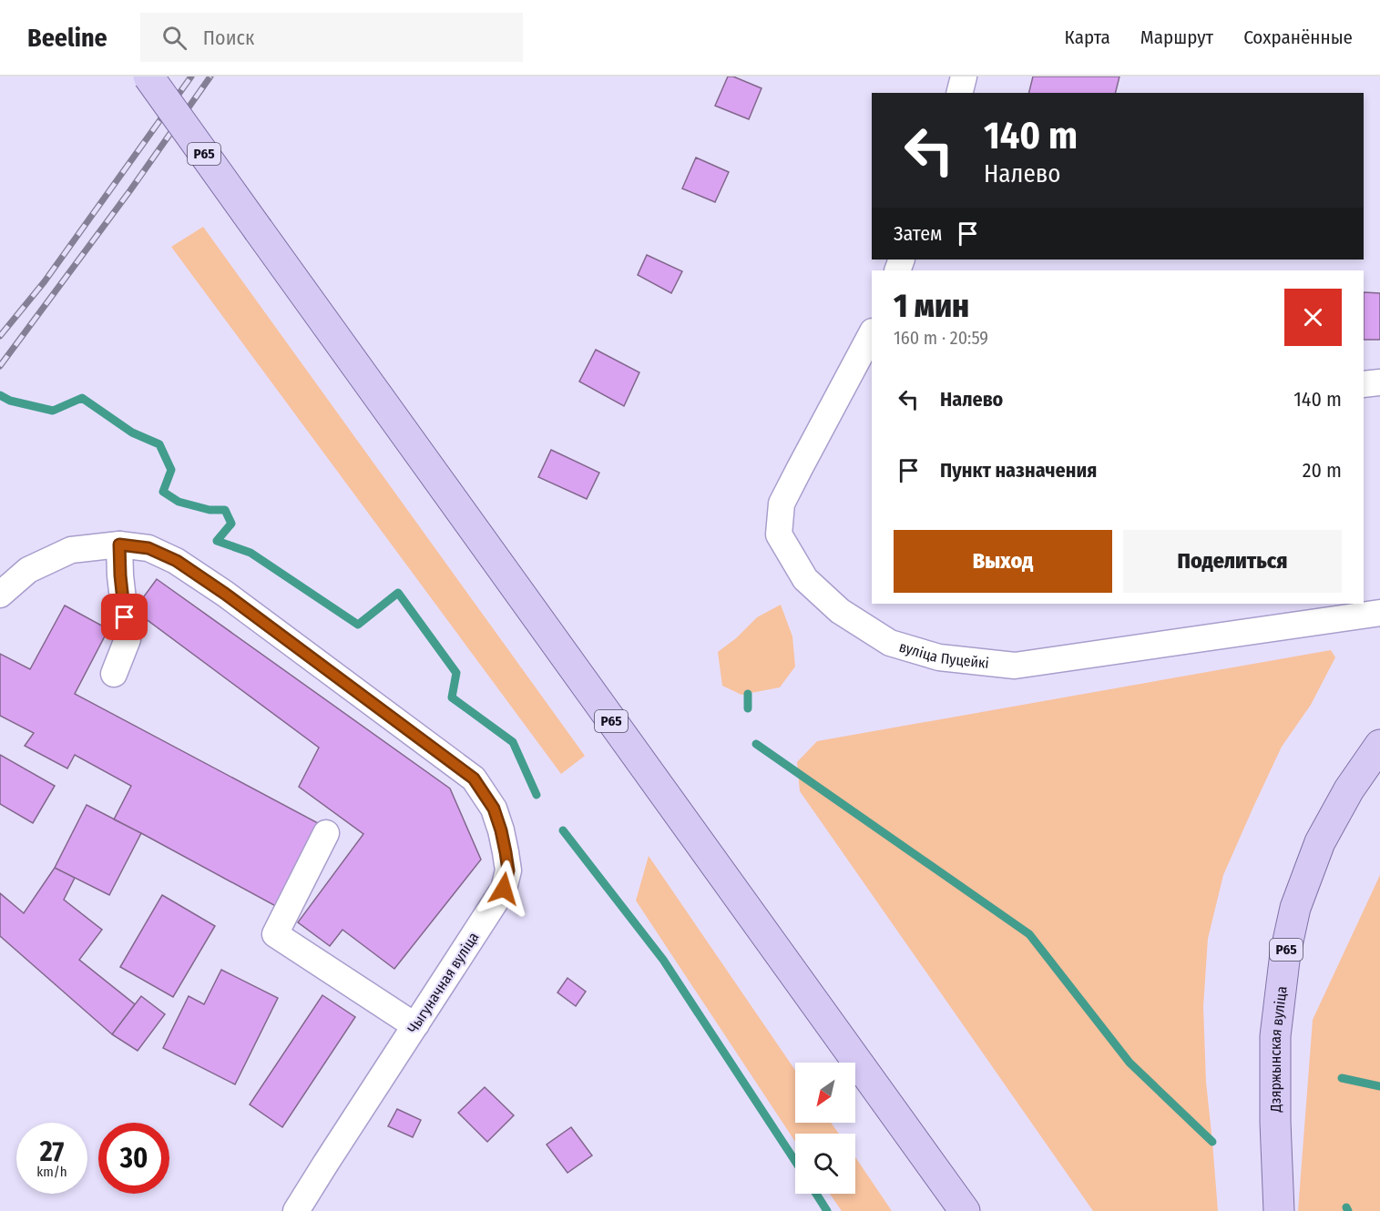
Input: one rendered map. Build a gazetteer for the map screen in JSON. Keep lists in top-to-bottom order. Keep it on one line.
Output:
{"streets":{"main road":["Р65","Дзяржынская вуліца"],"street":["вуліца Пуцейкі","Чыгуначная вуліца"]},"north":"bottom left","page":{"header":"Beeline","search":"Поиск","nav":["Карта","Маршрут","Сохранённые"],"turn":["140 m","Налево"],"then":"Затем","heading":["1 мин","160 m · 20:59"],"list":[{"name":"Налево","value":"140 m"},{"name":"Пункт назначения","value":"20 m"}],"buttons":["Выход","Поделиться"],"speed":"27 km/h","limit":"30"}}
